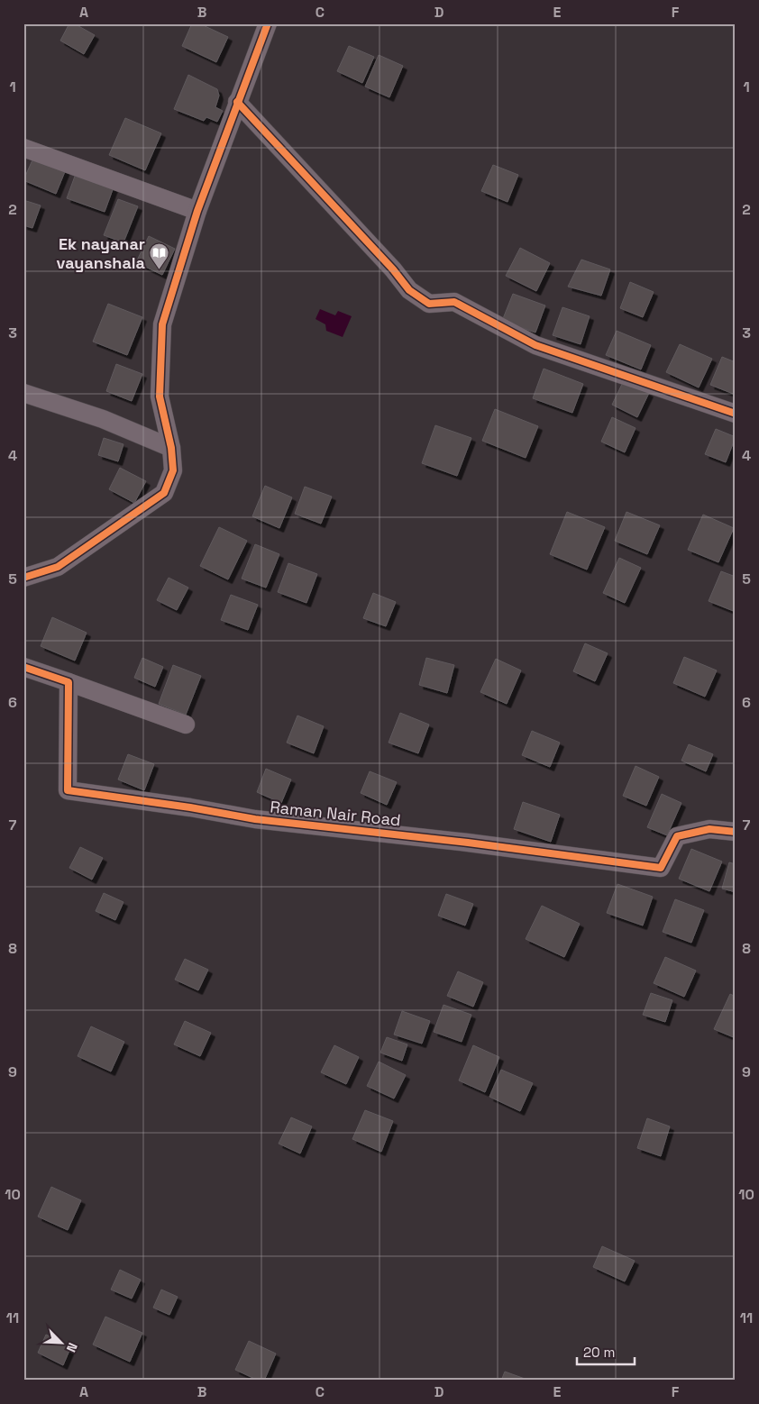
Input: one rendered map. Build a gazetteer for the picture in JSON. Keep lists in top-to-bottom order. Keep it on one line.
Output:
{"streets":{"street":["Raman Nair Road"]},"places":{"library":["Ek nayanar vayanshala"]},"scale_bar":"20 m","north":"bottom right","grid":{"columns":["A","B","C","D","E","F"],"rows":["1","2","3","4","5","6","7","8","9","10","11"]}}
